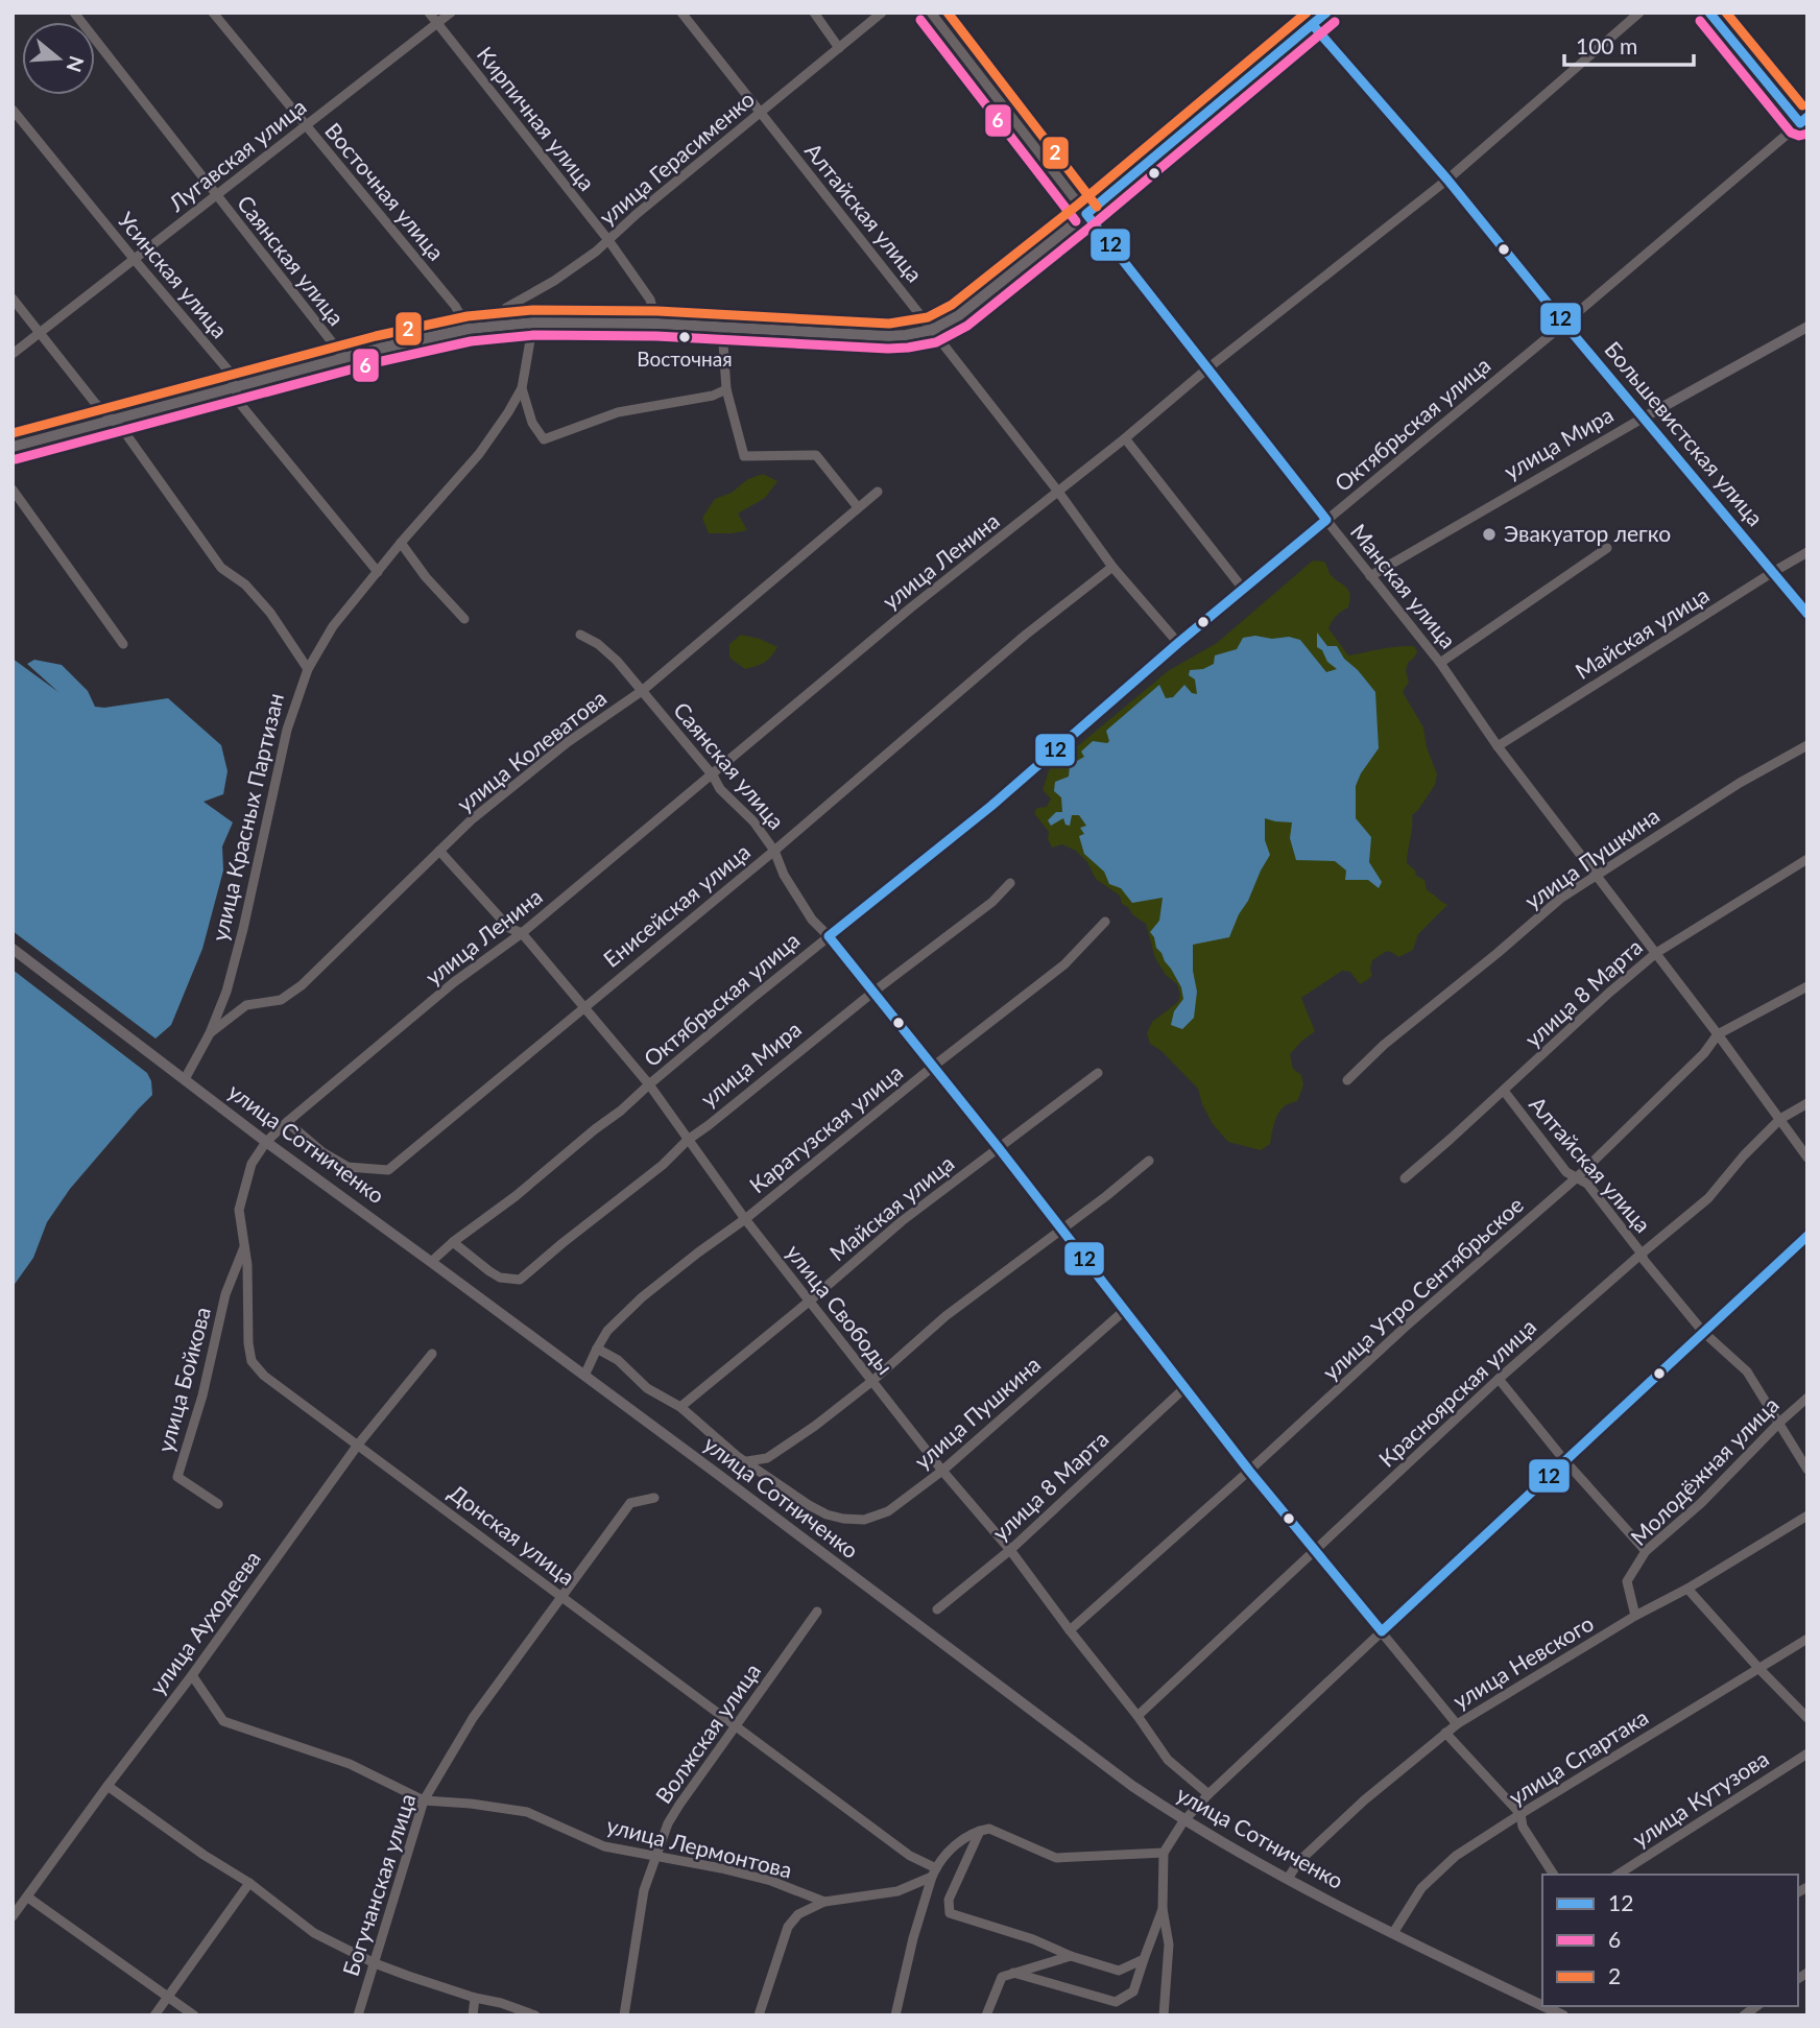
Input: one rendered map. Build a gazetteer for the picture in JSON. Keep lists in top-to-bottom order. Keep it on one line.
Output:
{"streets":{"main road":["Большевистская улица","улица Мира","улица Сотниченко"],"street":["Кирпичная улица","Лугавская улица","улица Герасименко","Восточная улица","Алтайская улица","Саянская улица","Усинская улица","Октябрьская улица","улица Ленина","Манская улица","Майская улица","улица Колеватова","улица Красных Партизан","улица Пушкина","Енисейская улица","улица 8 Марта","Каратузская улица","улица Утро Сентябрьское","улица Свободы","улица Бойкова","Красноярская улица","Молодёжная улица","Донская улица","улица Ауходеева","улица Невского","Волжская улица","улица Спартака","улица Кутузова","улица Лермонтова","Богучанская улица"]},"crossings":[["Кирпичная улица","Лугавская улица"],["Кирпичная улица","улица Герасименко"],["Лугавская улица","Восточная улица"],["Лугавская улица","Саянская улица"],["Лугавская улица","Усинская улица"],["улица Герасименко","Алтайская улица"],["Алтайская улица","Октябрьская улица"],["Алтайская улица","улица Ленина"],["Алтайская улица","Енисейская улица"],["Алтайская улица","улица 8 Марта"],["Алтайская улица","улица Утро Сентябрьское"],["Алтайская улица","Красноярская улица"],["Алтайская улица","Молодёжная улица"],["Саянская улица","Октябрьская улица"],["Саянская улица","улица Мира"],["Саянская улица","улица Ленина"],["Саянская улица","Майская улица"],["Саянская улица","улица Колеватова"],["Саянская улица","улица Пушкина"],["Саянская улица","Енисейская улица"],["Саянская улица","улица 8 Марта"],["Саянская улица","Каратузская улица"],["Саянская улица","улица Утро Сентябрьское"],["Саянская улица","Красноярская улица"],["Саянская улица","улица Невского"],["Усинская улица","улица Красных Партизан"],["Октябрьская улица","Большевистская улица"],["Октябрьская улица","улица Мира"],["Октябрьская улица","Манская улица"],["Октябрьская улица","улица Сотниченко"],["Октябрьская улица","улица Свободы"],["Большевистская улица","улица Мира"],["Большевистская улица","улица Ленина"],["Большевистская улица","Майская улица"],["улица Мира","Манская улица"],["улица Мира","улица Свободы"],["улица Ленина","Манская улица"],["улица Ленина","Енисейская улица"],["улица Ленина","улица Сотниченко"],["улица Ленина","улица Свободы"],["улица Ленина","Донская улица"],["Манская улица","Майская улица"],["Манская улица","улица Пушкина"],["Манская улица","улица 8 Марта"],["Манская улица","улица Утро Сентябрьское"],["Манская улица","Красноярская улица"],["Майская улица","улица Свободы"],["улица Колеватова","улица Красных Партизан"],["улица Колеватова","улица Свободы"],["улица Красных Партизан","улица Сотниченко"],["улица Пушкина","улица Свободы"],["Енисейская улица","улица Свободы"],["улица 8 Марта","улица Свободы"],["Каратузская улица","улица Сотниченко"],["Каратузская улица","улица Свободы"],["улица Сотниченко","Донская улица"],["улица Сотниченко","улица Невского"],["улица Сотниченко","улица Спартака"],["улица Утро Сентябрьское","улица Свободы"],["улица Свободы","Красноярская улица"],["улица Бойкова","Донская улица"],["Молодёжная улица","улица Невского"],["Донская улица","улица Ауходеева"],["Донская улица","Волжская улица"],["Донская улица","улица Лермонтова"],["Донская улица","Богучанская улица"],["улица Ауходеева","улица Лермонтова"],["Волжская улица","улица Лермонтова"],["улица Лермонтова","Богучанская улица"]],"places":["Восточная","Эвакуатор легко"],"lines":["transit line 12","transit line 2","transit line 6"],"legend":["12","6","2"],"scale_bar":"100 m","north":"right"}
